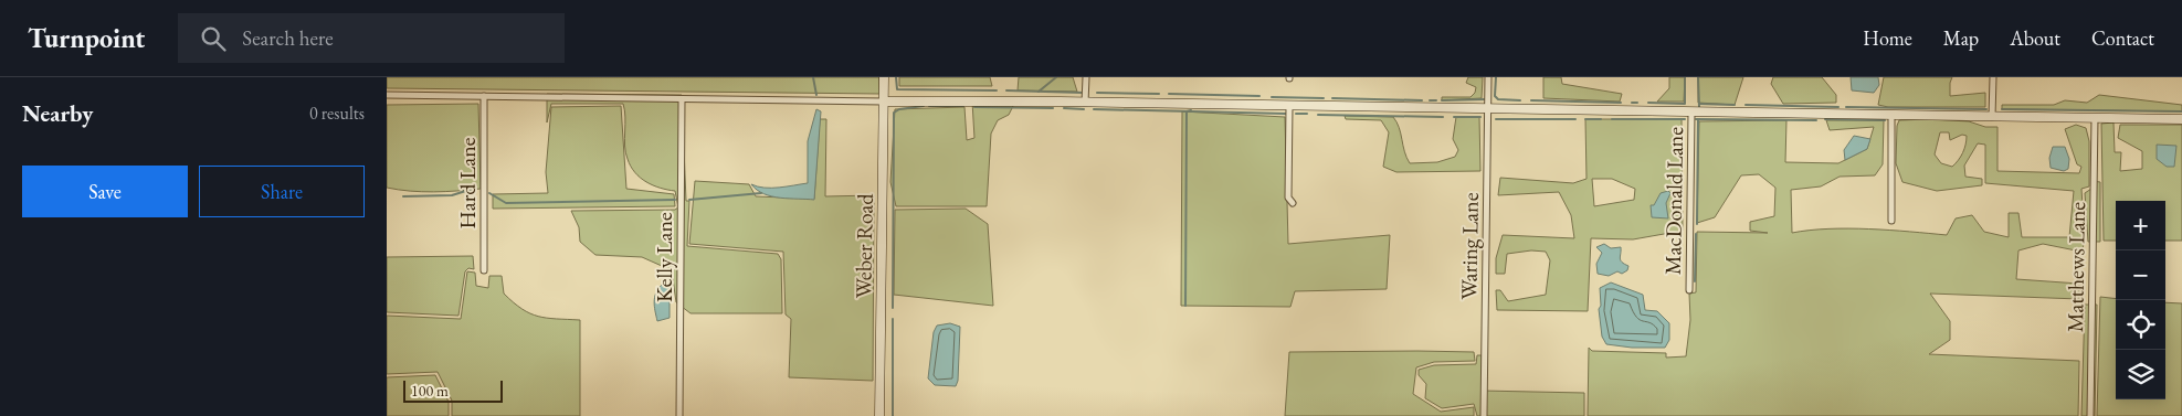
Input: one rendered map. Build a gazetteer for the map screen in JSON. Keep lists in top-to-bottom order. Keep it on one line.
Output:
{"streets":{"street":["Hard Lane","MacDonald Lane","Weber Road","Waring Lane","Kelly Lane","Matthews Lane"]},"scale_bar":"100 m","page":{"header":"Turnpoint","search":"Search here","nav":["Home","Map","About","Contact"],"heading":["Nearby","0 results"],"buttons":["Save","Share"],"map_buttons":["+","−"],"scale":"100 m"}}
